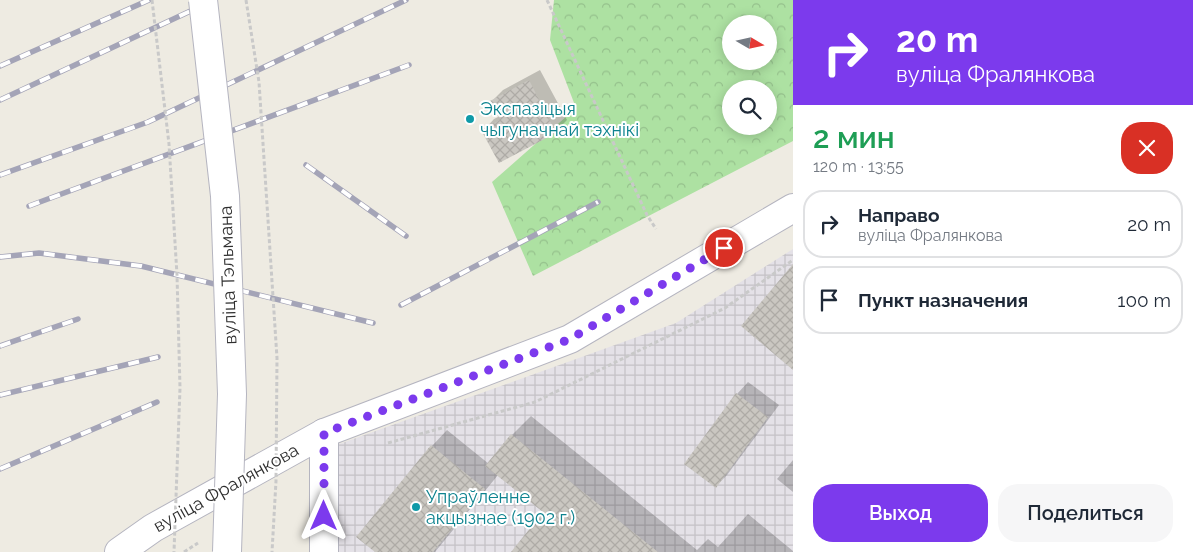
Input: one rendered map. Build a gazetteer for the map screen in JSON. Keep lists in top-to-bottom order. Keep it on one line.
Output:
{"streets":{"street":["вуліца Тэльмана","вуліца Фралянкова"]},"places":["Экспазіцыя чыгуначнай тэхнікі","Упраўленне акцызнае (1902 г.)"],"north":"right","page":{"turn":["20 m","вуліца Фралянкова"],"heading":["2 мин","120 m · 13:55"],"list":[{"name":"Направо","note":"вуліца Фралянкова","value":"20 m"},{"name":"Пункт назначения","value":"100 m"}],"buttons":["Выход","Поделиться"]}}
